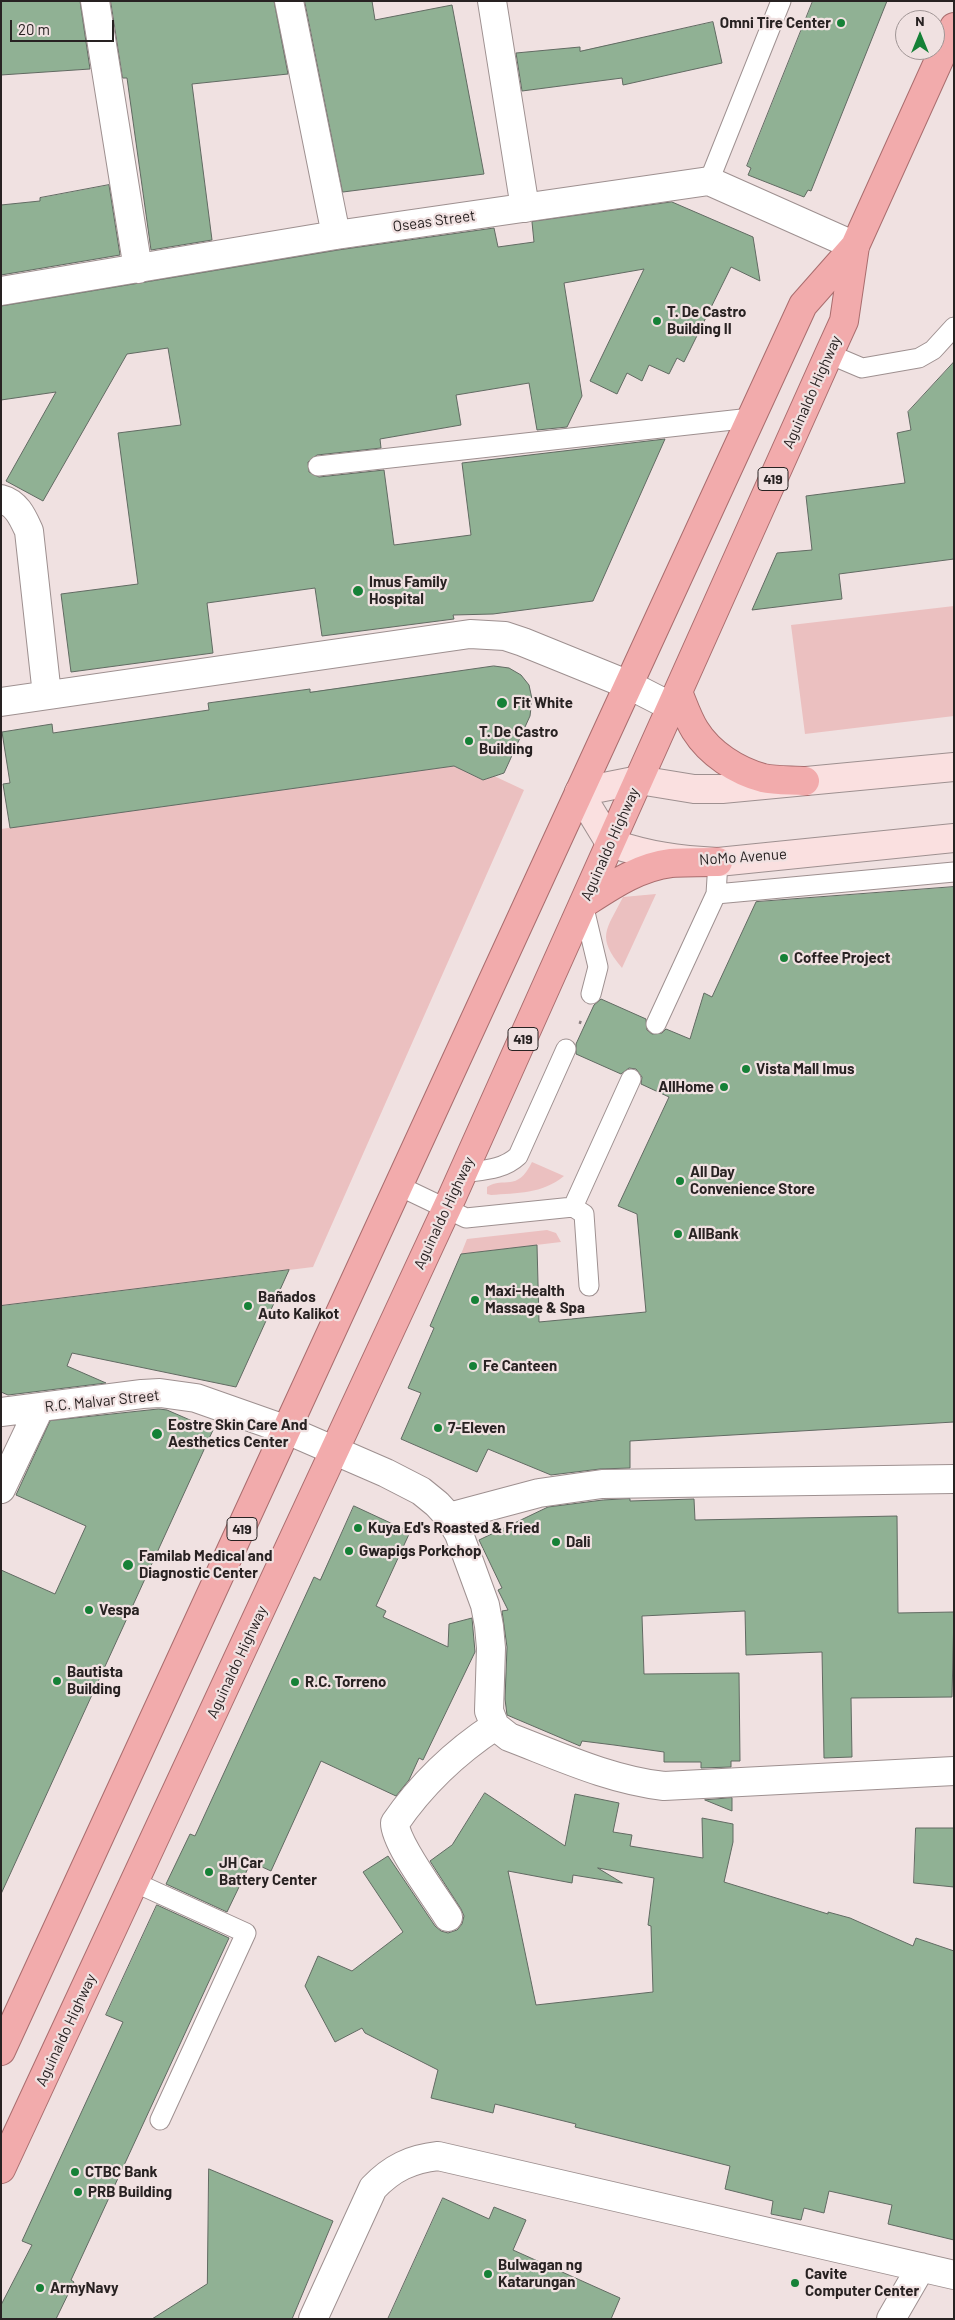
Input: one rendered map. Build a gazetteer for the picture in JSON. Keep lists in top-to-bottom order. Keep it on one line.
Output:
{"streets":{"highway":["Aguinaldo Highway","419"],"main road":["NoMo Avenue"],"street":["Oseas Street","R.C. Malvar Street"]},"crossings":[["Aguinaldo Highway","NoMo Avenue"],["Aguinaldo Highway","R.C. Malvar Street"]],"places":["Omni Tire Center","T. De Castro Building II","Imus Family Hospital","Fit White","T. De Castro Building","Coffee Project","Vista Mall Imus","AllHome","All Day Convenience Store","AllBank","Maxi-Health Massage & Spa","Bañados Auto Kalikot","Fe Canteen","7-Eleven","Eostre Skin Care And Aesthetics Center","Kuya Ed's Roasted & Fried","Dali","Gwapigs Porkchop","Familab Medical and Diagnostic Center","Vespa","Bautista Building","R.C. Torreno","JH Car Battery Center","CTBC Bank","PRB Building","Bulwagan ng Katarungan","Cavite Computer Center","ArmyNavy"],"scale_bar":"20 m","north":"top"}
